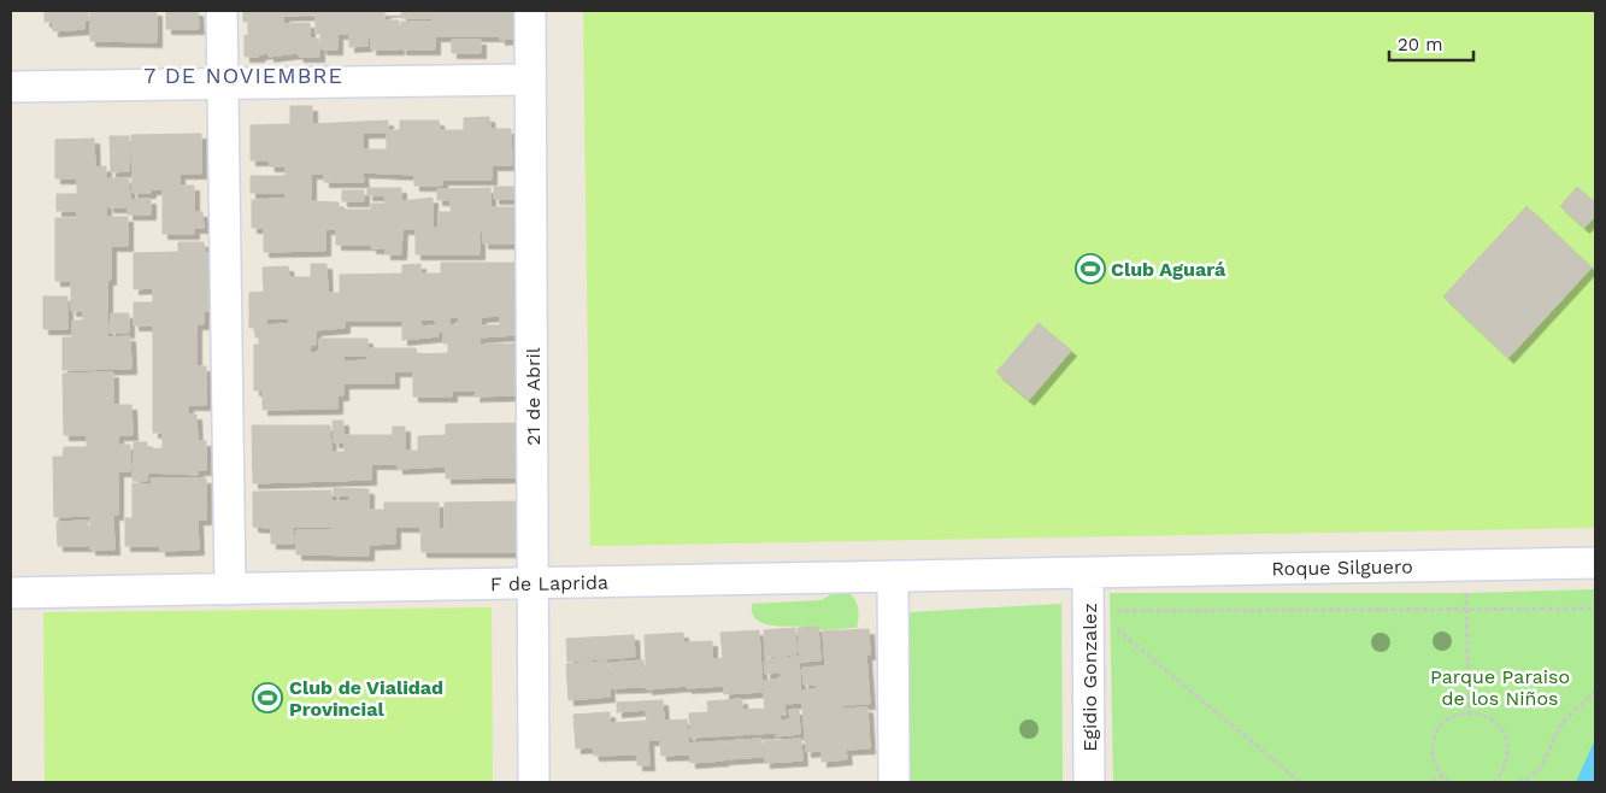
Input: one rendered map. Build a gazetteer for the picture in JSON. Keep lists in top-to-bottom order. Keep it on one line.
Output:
{"streets":{"street":["21 de Abril","Roque Silguero","F de Laprida","Egidio Gonzalez"]},"crossings":[["21 de Abril","F de Laprida"],["Roque Silguero","F de Laprida"],["Roque Silguero","Egidio Gonzalez"],["F de Laprida","Egidio Gonzalez"]],"districts":["7 DE NOVIEMBRE"],"parks":["Parque Paraiso de los Niños"],"places":{"sports":["Club Aguará","Club de Vialidad Provincial"]},"scale_bar":"20 m"}
